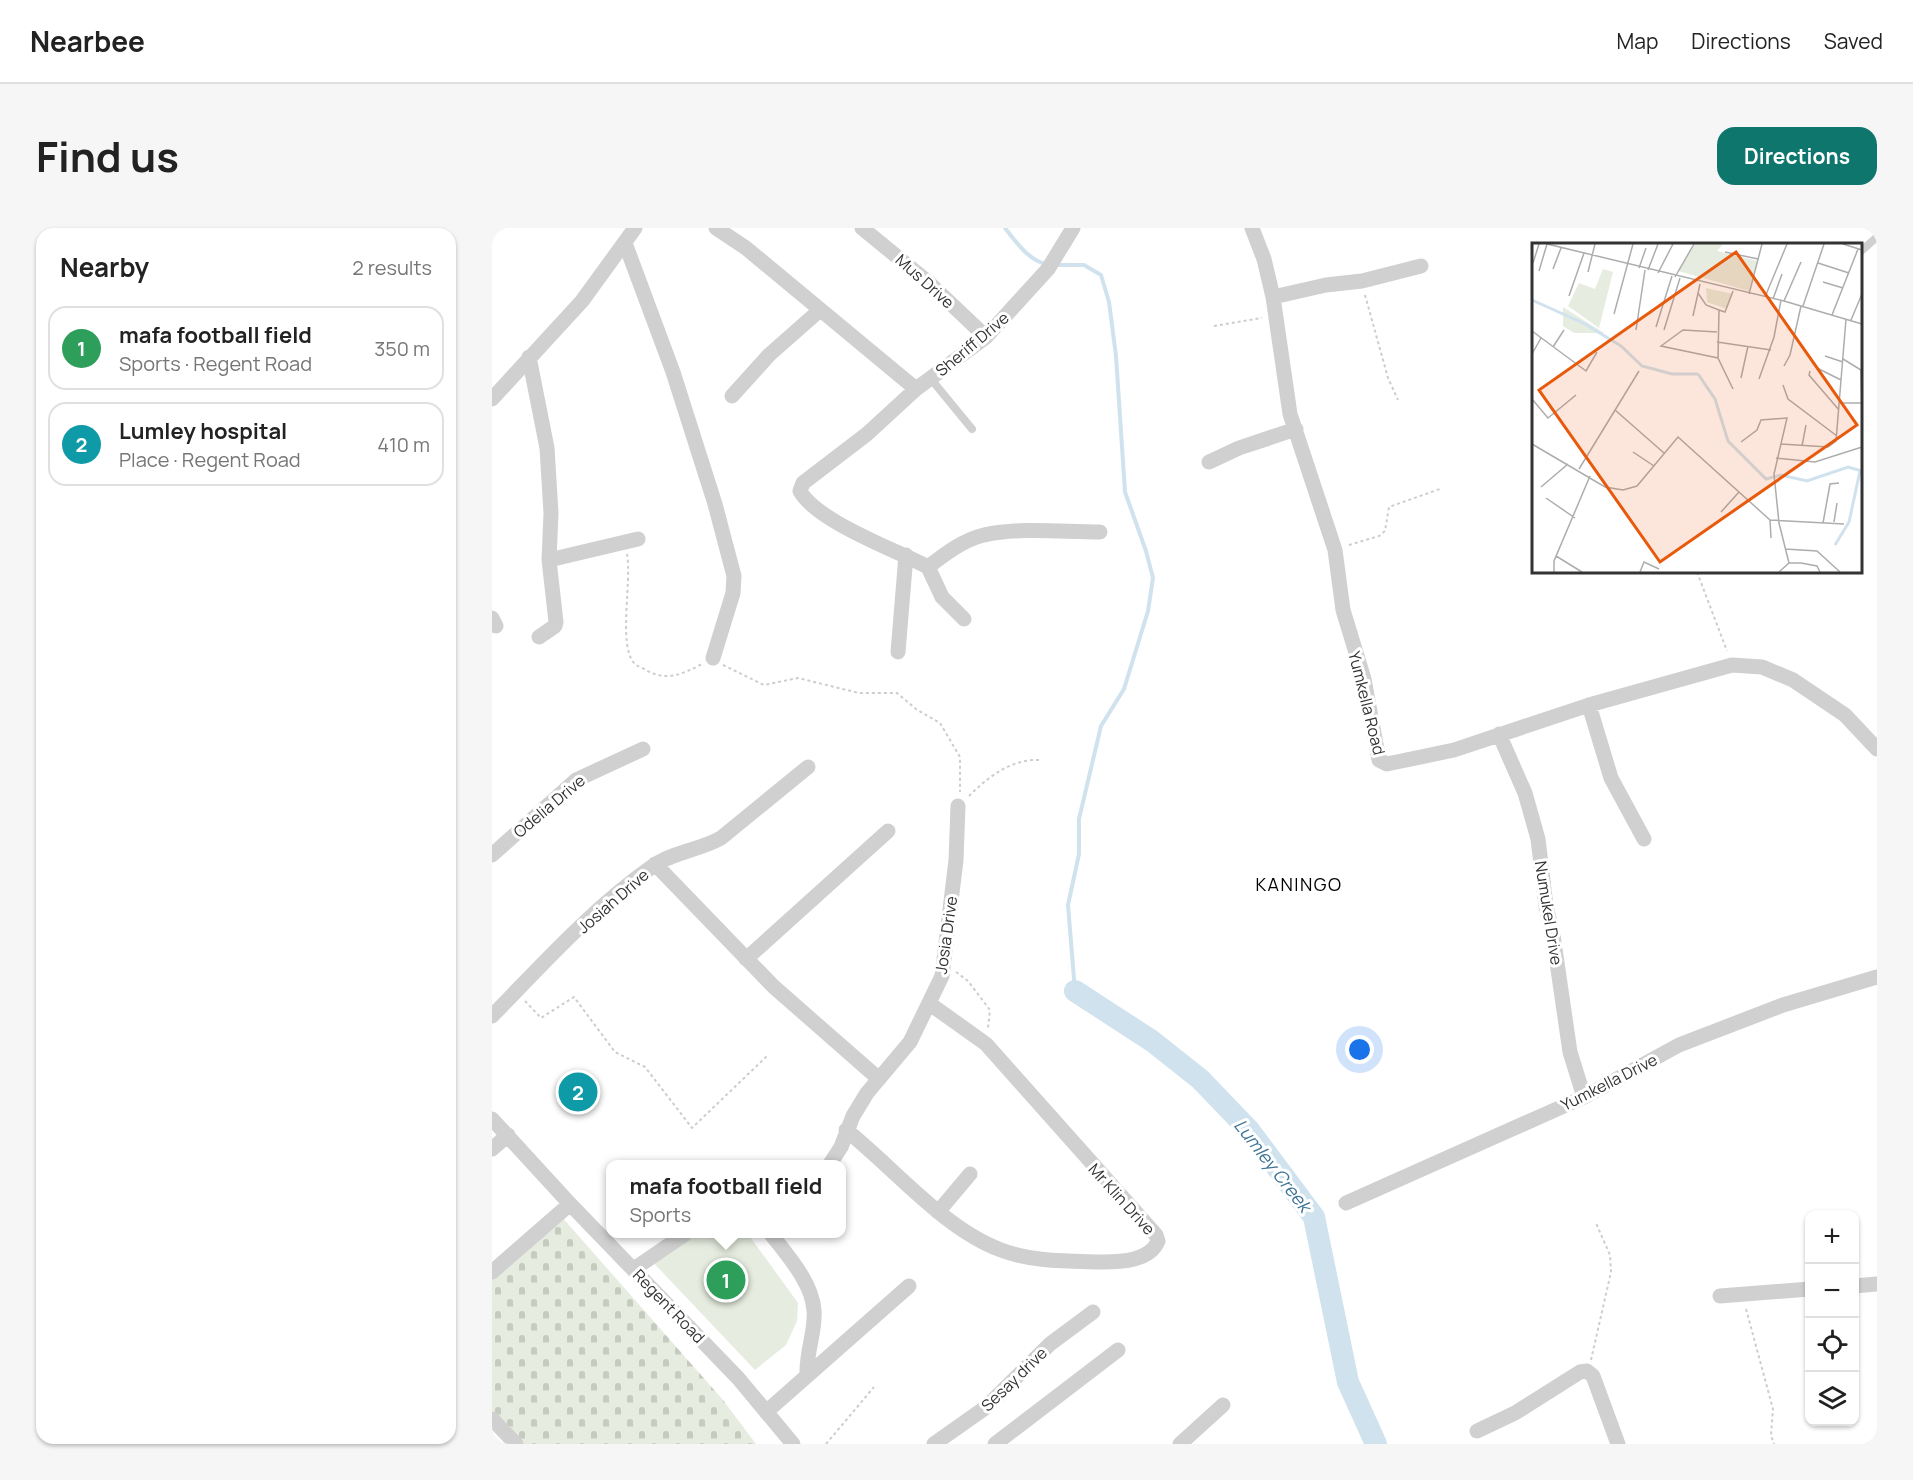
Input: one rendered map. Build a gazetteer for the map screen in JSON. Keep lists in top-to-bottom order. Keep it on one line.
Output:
{"streets":{"street":["Mus Drive","Sheriff Drive","Yumkella Road","Odelia Drive","Josiah Drive","Numukel Drive","Josia Drive","Yumkella Drive","Mr Klin Drive","Regent Road","Sesay drive"]},"crossings":[["Mus Drive","Sheriff Drive"],["Yumkella Road","Numukel Drive"],["Numukel Drive","Yumkella Drive"],["Josia Drive","Mr Klin Drive"]],"districts":["KANINGO"],"water":["Lumley Creek"],"page":{"header":"Nearbee","nav":["Map","Directions","Saved"],"title":"Find us","buttons":"Directions","heading":["Nearby","2 results"],"list":[{"mark":"1","name":"mafa football field","note":"Sports · Regent Road","value":"350 m"},{"mark":"2","name":"Lumley hospital","note":"Place · Regent Road","value":"410 m"}],"pins":["2","1"],"popup":["mafa football field","Sports"],"map_buttons":["+","−"]}}
